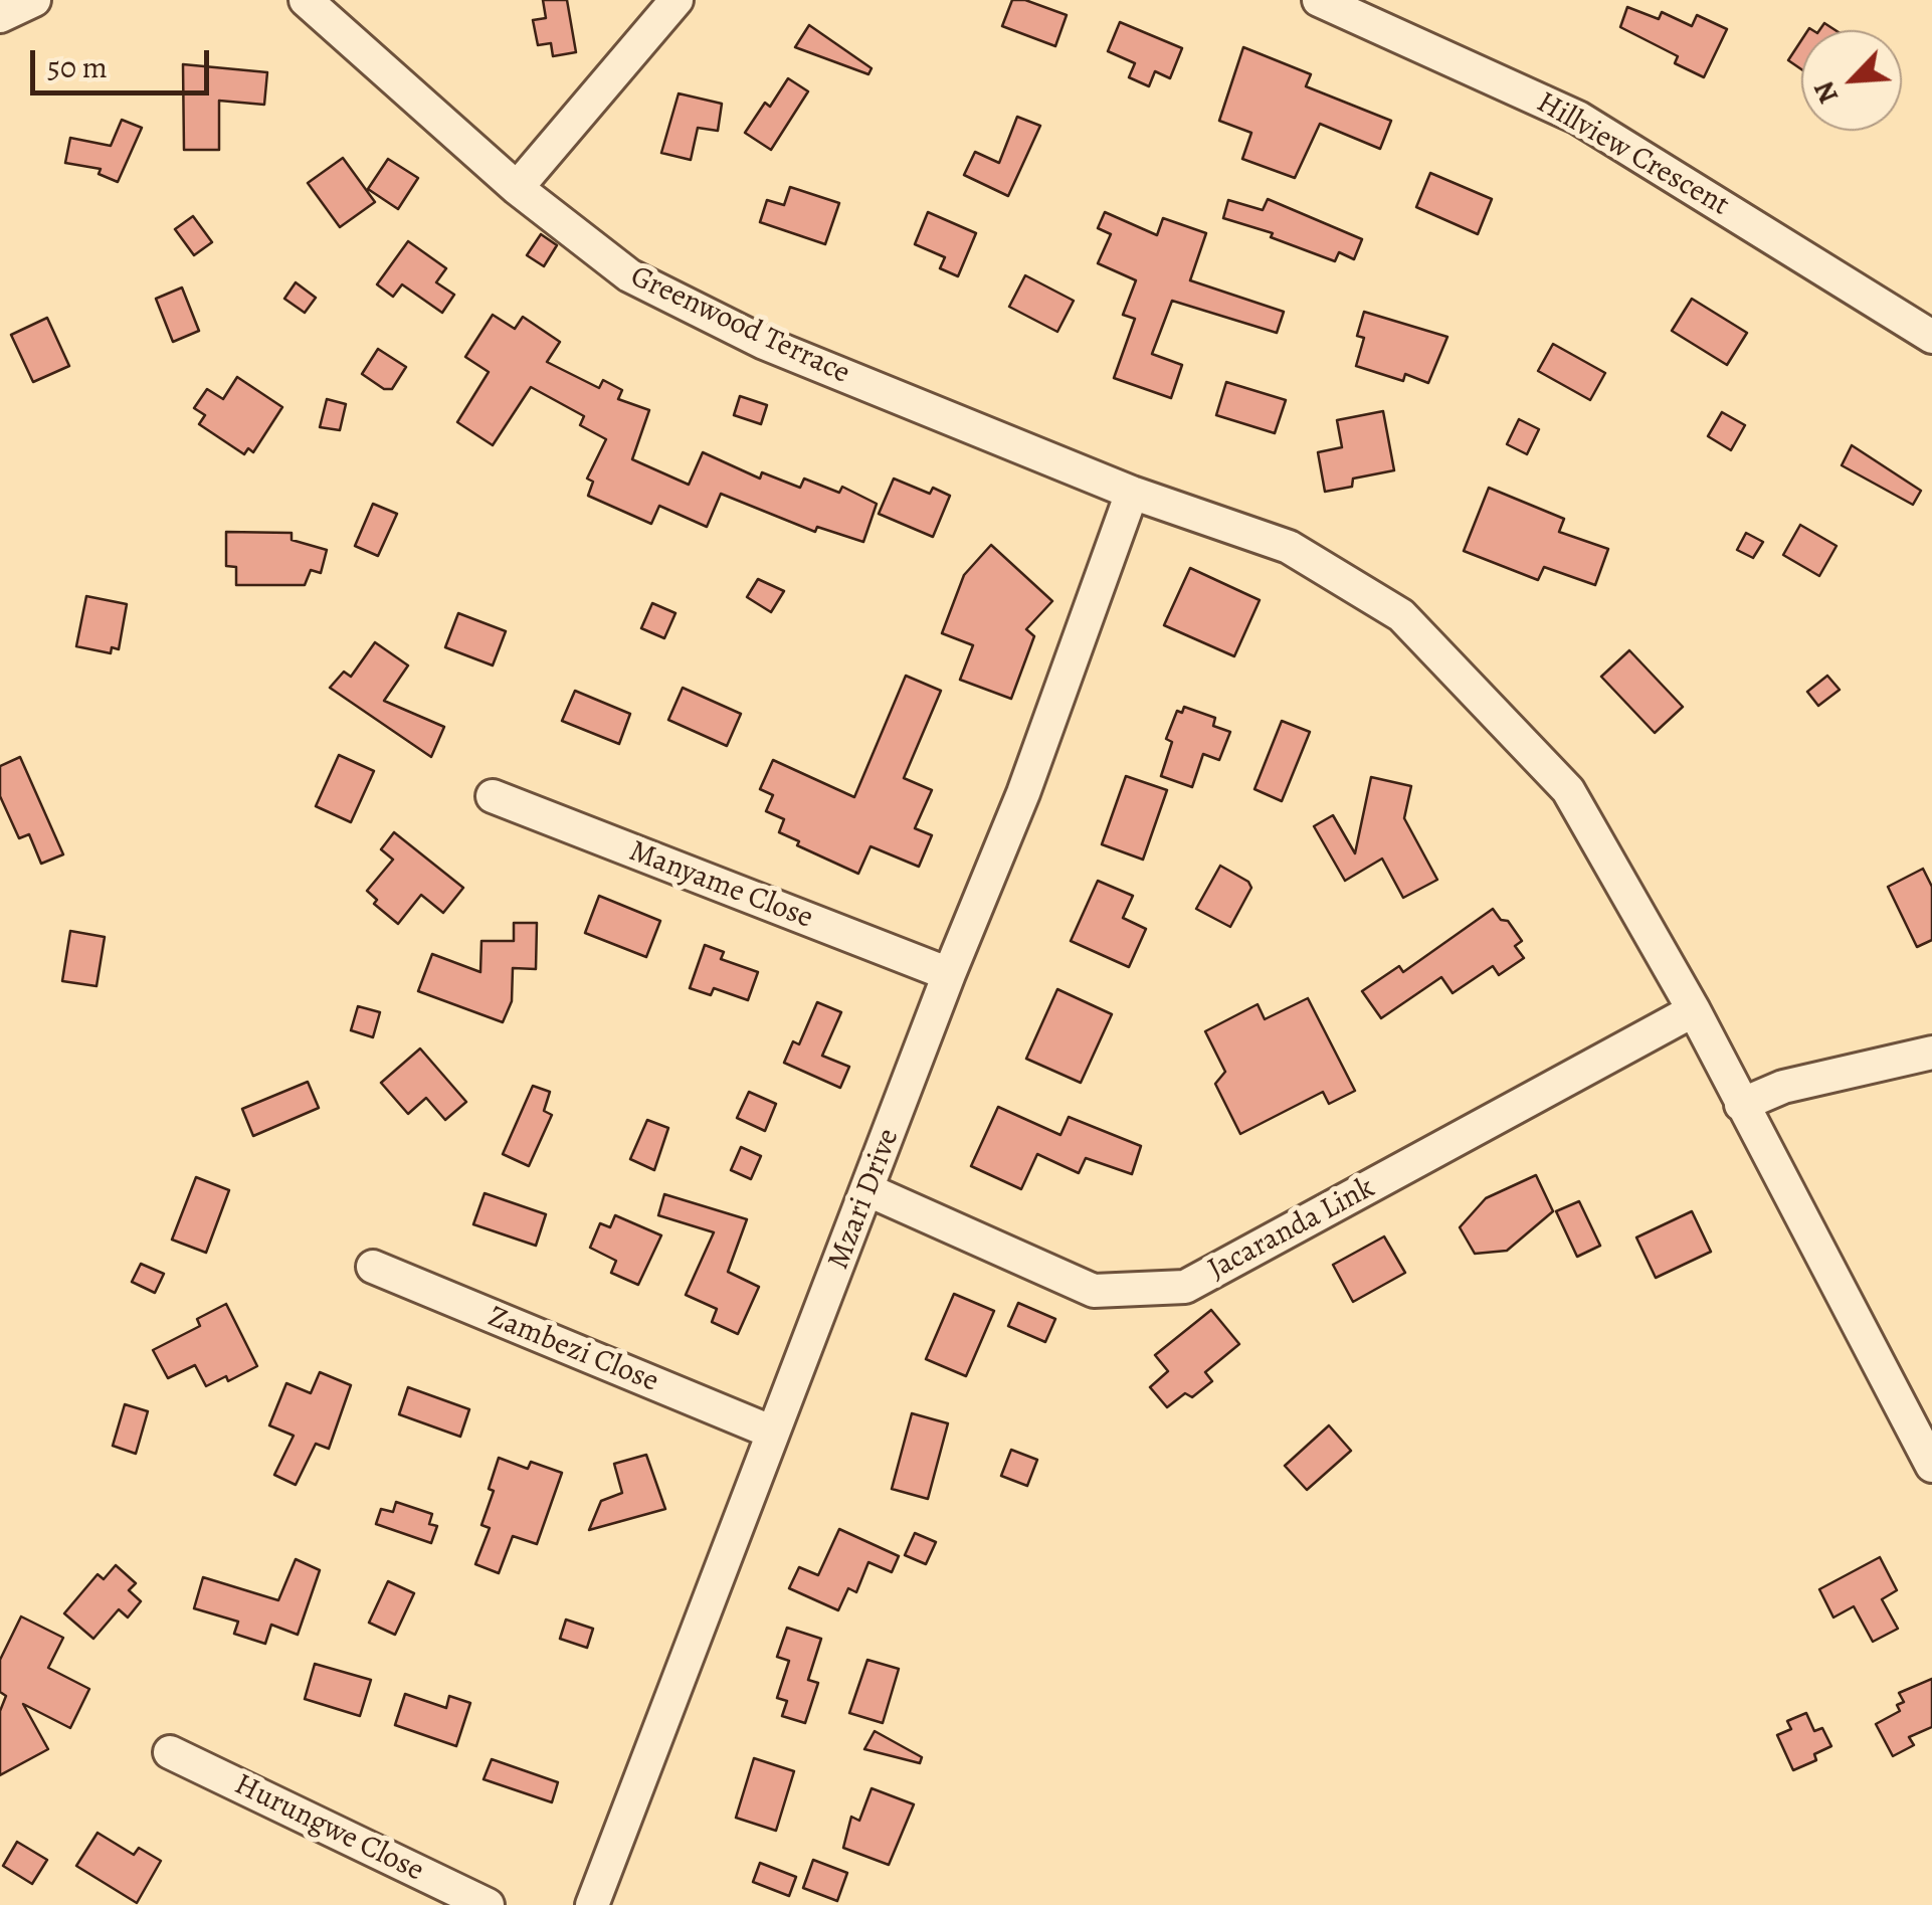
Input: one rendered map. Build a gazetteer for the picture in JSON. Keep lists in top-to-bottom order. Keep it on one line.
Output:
{"streets":{"street":["Hillview Crescent","Greenwood Terrace","Manyame Close","Mzari Drive","Jacaranda Link","Zambezi Close","Hurungwe Close"]},"crossings":[["Greenwood Terrace","Mzari Drive"],["Greenwood Terrace","Jacaranda Link"],["Manyame Close","Mzari Drive"],["Mzari Drive","Jacaranda Link"],["Mzari Drive","Zambezi Close"]],"scale_bar":"50 m","north":"bottom left"}
